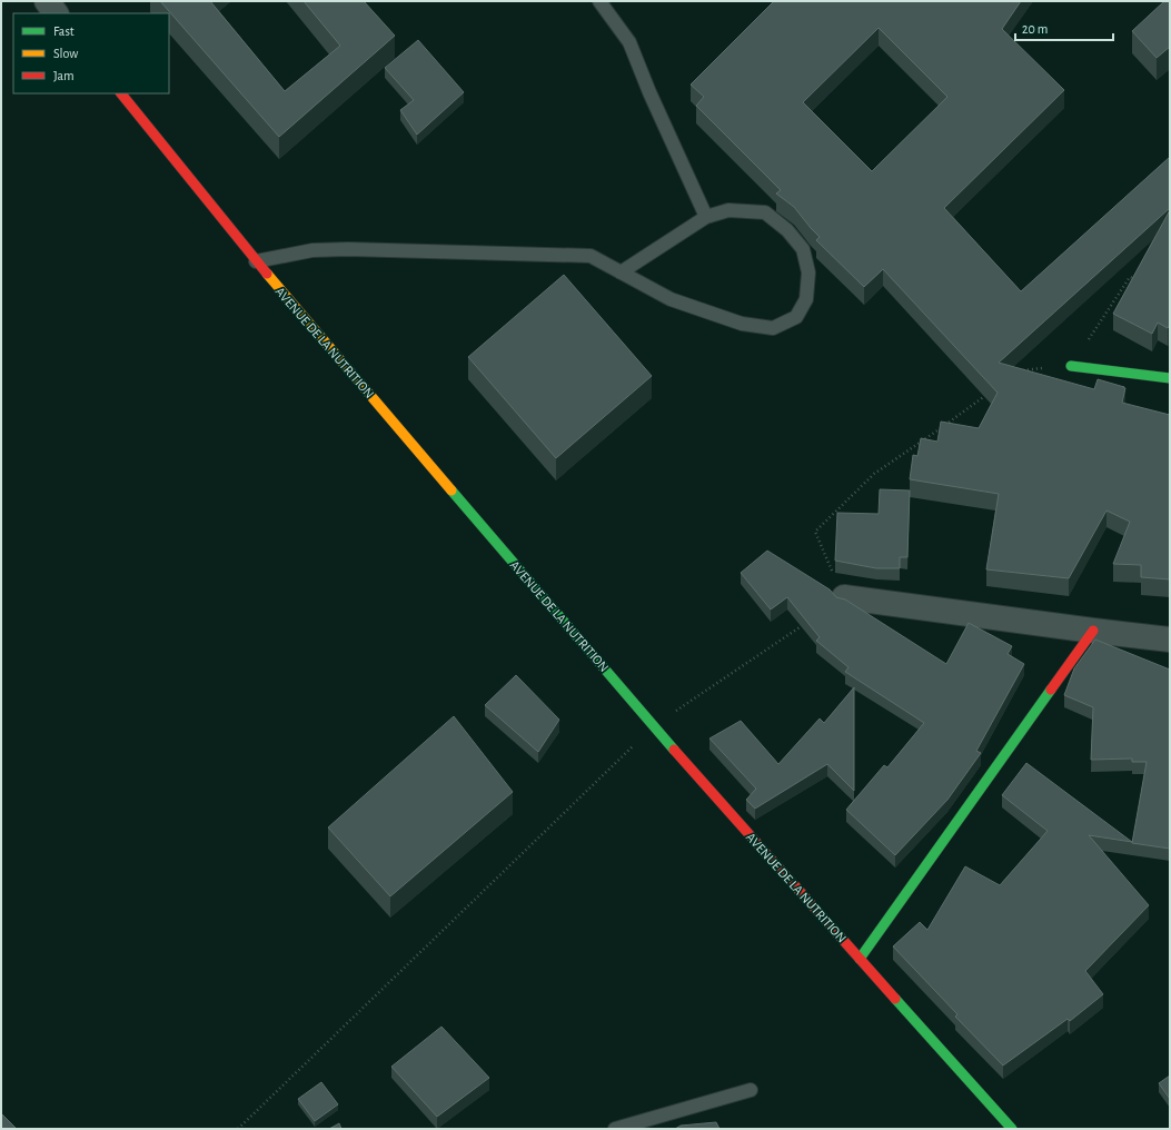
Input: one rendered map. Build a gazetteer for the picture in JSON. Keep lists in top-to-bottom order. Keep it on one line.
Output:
{"streets":{"street":["AVENUE DE LA NUTRITION"]},"legend":["Fast","Slow","Jam"],"scale_bar":"20 m"}
